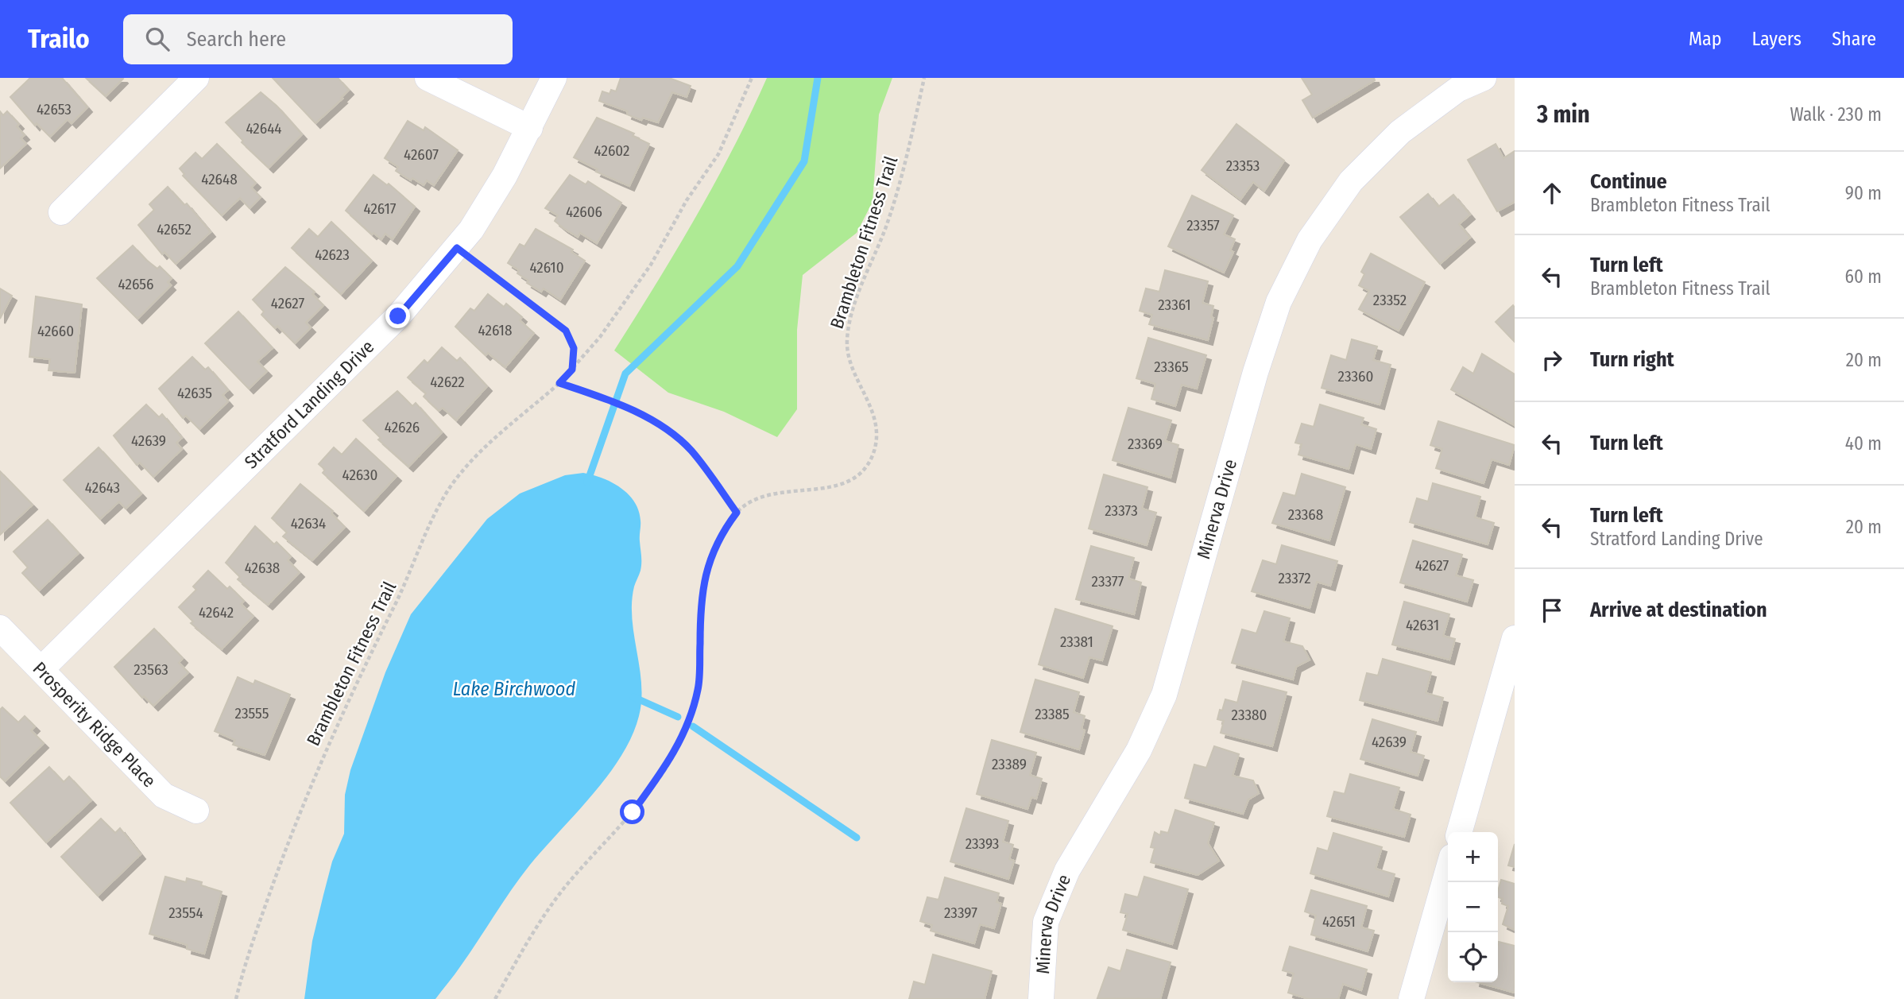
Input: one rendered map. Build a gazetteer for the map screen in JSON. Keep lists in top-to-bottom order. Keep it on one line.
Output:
{"streets":{"street":["Stratford Landing Drive","Minerva Drive","Prosperity Ridge Place"],"path":["Brambleton Fitness Trail"]},"crossings":[["Stratford Landing Drive","Prosperity Ridge Place"]],"water":["Lake Birchwood"],"house_numbers":["42653","42644","42602","42607","23353","42648","42617","42606","23357","42652","42623","42610","42656","23352","42627","23361","42618","42660","23365","23360","42622","42635","42626","42639","23369","42630","42643","23373","23368","42634","42627","42638","23372","23377","42642","42631","23381","23563","23555","23385","23380","42639","23389","23393","23554","23397","42651"],"page":{"header":"Trailo","search":"Search here","nav":["Map","Layers","Share"],"heading":["3 min","Walk · 230 m"],"list":[["Continue","Brambleton Fitness Trail","90 m"],["Turn left","Brambleton Fitness Trail","60 m"],["Turn right","20 m"],["Turn left","40 m"],["Turn left","Stratford Landing Drive","20 m"],"Arrive at destination"],"map_buttons":["+","−"]}}
